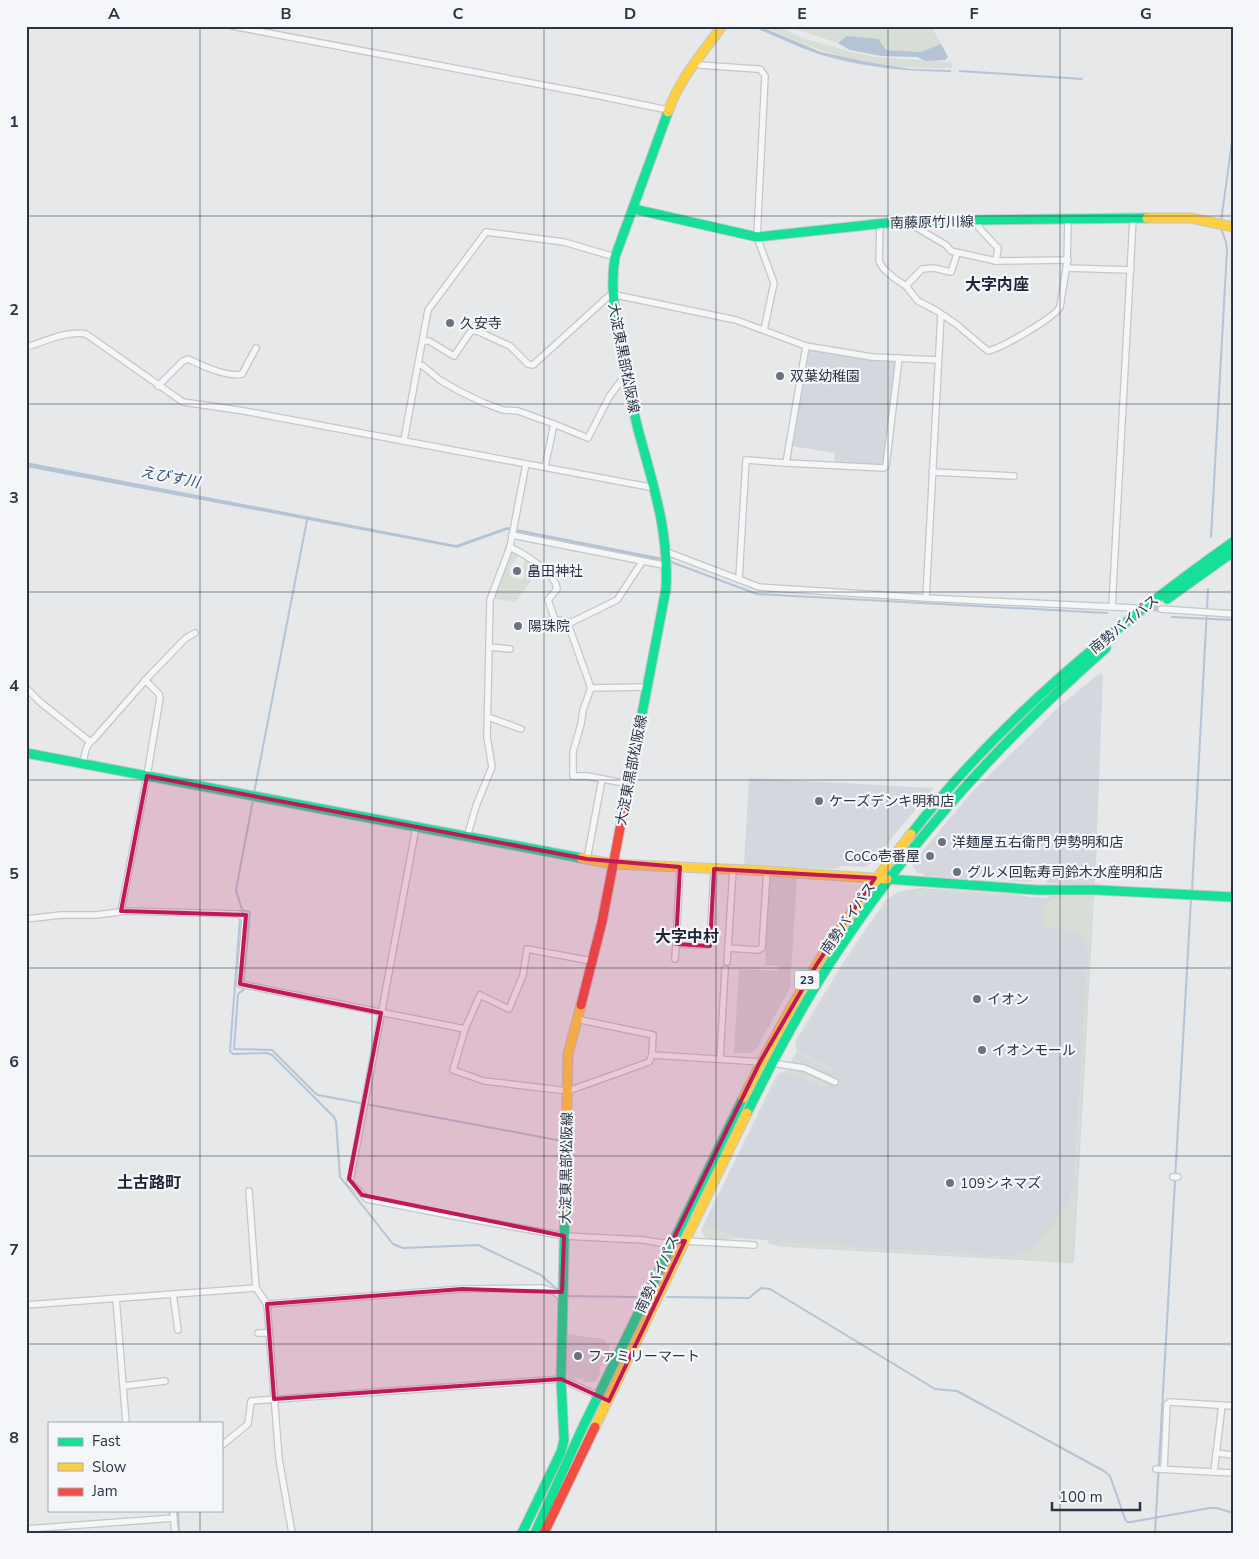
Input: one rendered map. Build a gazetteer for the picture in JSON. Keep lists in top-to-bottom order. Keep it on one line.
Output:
{"streets":{"main road":["南藤原竹川線","大淀東黒部松阪線","南勢バイパス","23"]},"crossings":[["南藤原竹川線","大淀東黒部松阪線"]],"districts":["大字内座","大字中村","土古路町"],"water":["えびす川"],"places":["久安寺","双葉幼稚園","畠田神社","陽珠院","ケーズデンキ明和店","洋麺屋五右衛門 伊勢明和店","CoCo壱番屋","グルメ回転寿司鈴木水産明和店","イオン","イオンモール","109シネマズ","ファミリーマート"],"legend":["Fast","Slow","Jam"],"scale_bar":"100 m","grid":{"columns":["A","B","C","D","E","F","G"],"rows":["1","2","3","4","5","6","7","8"]}}
